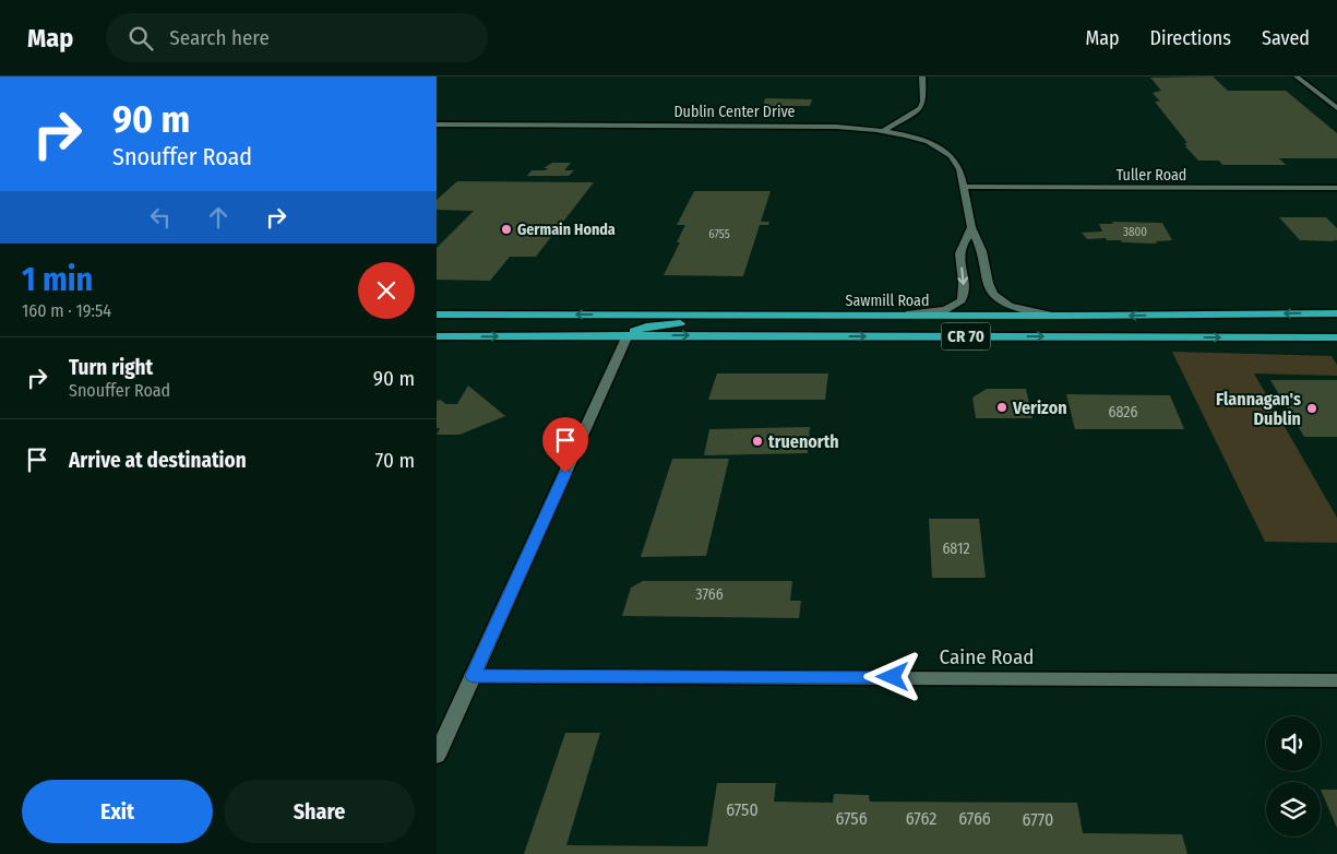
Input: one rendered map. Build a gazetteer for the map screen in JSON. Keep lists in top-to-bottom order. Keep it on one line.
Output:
{"streets":{"main road":["Sawmill Road","CR 70"],"street":["Dublin Center Drive","Tuller Road","Caine Road"]},"crossings":[["Dublin Center Drive","Tuller Road"],["Dublin Center Drive","Sawmill Road"]],"places":["Germain Honda","Verizon","Flannagan's Dublin","truenorth"],"house_numbers":["3800","6755","6826","6812","3766","6750","6756","6762","6766","6770"],"page":{"header":"Map","search":"Search here","nav":["Map","Directions","Saved"],"turn":["90 m","Snouffer Road"],"heading":["1 min","160 m · 19:54"],"list":[{"name":"Turn right","note":"Snouffer Road","value":"90 m"},{"name":"Arrive at destination","value":"70 m"}],"buttons":["Exit","Share"]}}
